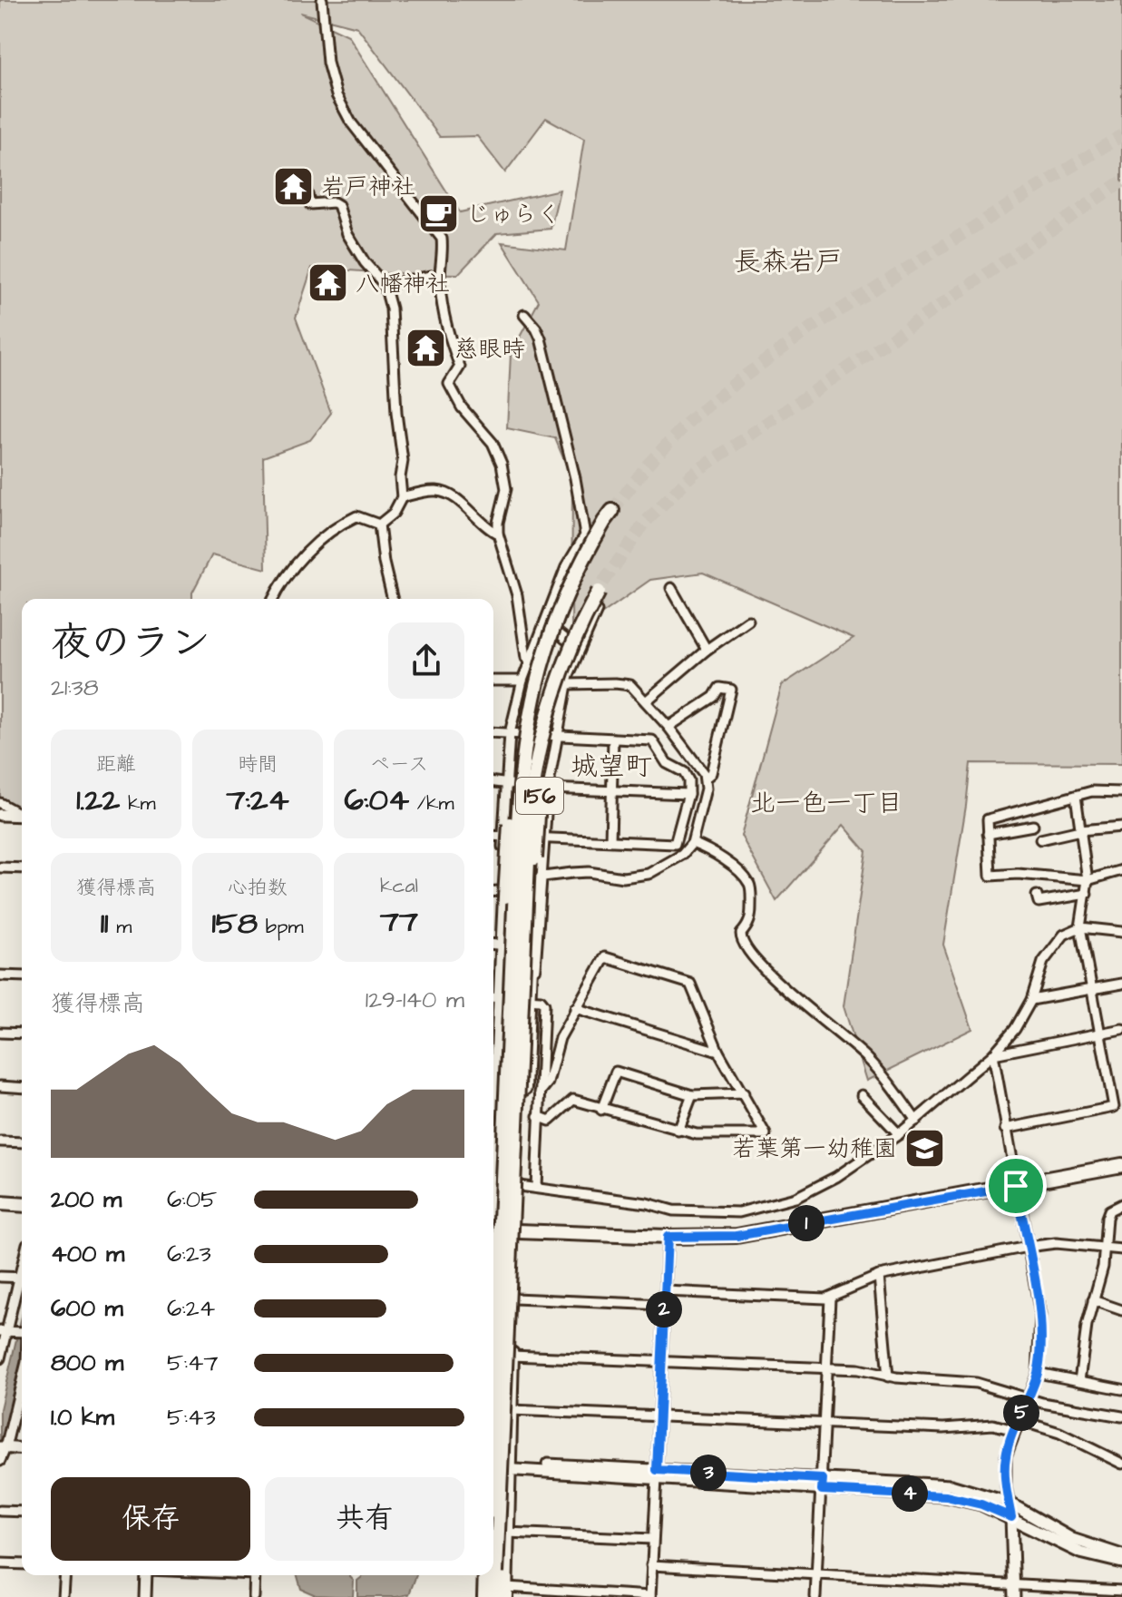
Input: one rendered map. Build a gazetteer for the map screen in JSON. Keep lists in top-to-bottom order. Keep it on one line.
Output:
{"streets":{"main road":["156"]},"districts":["長森岩戸","城望町","北一色一丁目"],"places":{"temple":["岩戸神社","八幡神社","慈眼時"],"cafe":["じゅらく"],"school or university":["若葉第一幼稚園"]},"page":{"heading":["夜のラン","21:38"],"stats":[["距離","1.22 km"],["時間","7:24"],["ペース","6:04 /km"],["獲得標高","11 m"],["心拍数","158 bpm"],["kcal","77"]],"chart":["獲得標高","129–140 m"],"list":[{"name":"200 m","note":"6:05"},{"name":"400 m","note":"6:23"},{"name":"600 m","note":"6:24"},{"name":"800 m","note":"5:47"},{"name":"1.0 km","note":"5:43"}],"pins":["1","2","5","3","4"],"buttons":["保存","共有"]}}
